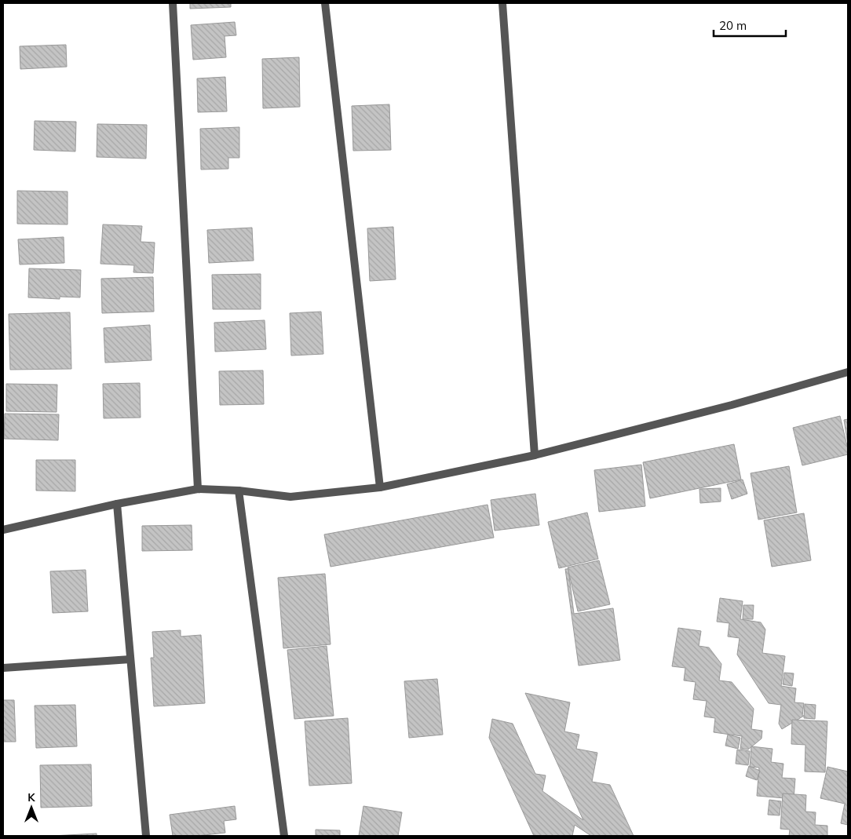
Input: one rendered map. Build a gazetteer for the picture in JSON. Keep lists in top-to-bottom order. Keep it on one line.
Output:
{"scale_bar":"20 m","north":"top"}
